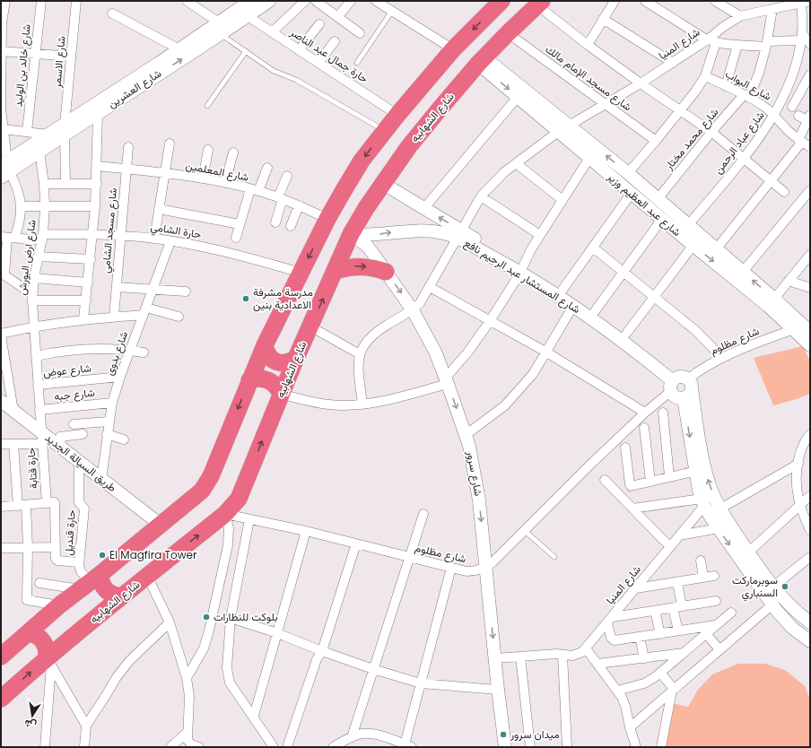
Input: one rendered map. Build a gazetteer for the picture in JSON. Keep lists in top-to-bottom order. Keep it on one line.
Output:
{"streets":{"highway":["شارع الشهابيه"],"street":["شارع المنيا","حارة جمال عبد الناصر","شارع الاسمر","شارع خالد بن الوليد","شارع مسجد الإمام مالك","شارع البواب","شارع العشرين","شارع محمد مختار","شارع عباد الرحمن","شارع المعلمين","شارع عبد العظيم وزير","شارع مسجد الشامي","حارة الشامي","شارع ارض البورش","شارع المستشار عبد الرحيم نافع","شارع مظلوم","شارع بدوى","شارع عوض","شارع جبه","طريق السيالة الجديد","حارة قتابة","شارع سرور","حارة قنديل"]},"crossings":[["شارع المنيا","شارع مسجد الإمام مالك"],["شارع المنيا","شارع محمد مختار"],["شارع المنيا","شارع عباد الرحمن"],["شارع المنيا","شارع عبد العظيم وزير"],["شارع المنيا","شارع المستشار عبد الرحيم نافع"],["شارع المنيا","شارع سرور"],["حارة جمال عبد الناصر","شارع العشرين"],["شارع الاسمر","شارع العشرين"],["شارع مسجد الإمام مالك","شارع الشهابيه"],["شارع البواب","شارع محمد مختار"],["شارع البواب","شارع عباد الرحمن"],["شارع العشرين","شارع ارض البورش"],["شارع الشهابيه","شارع عبد العظيم وزير"],["شارع الشهابيه","شارع المستشار عبد الرحيم نافع"],["شارع الشهابيه","شارع مظلوم"],["شارع الشهابيه","شارع سرور"],["شارع محمد مختار","شارع عبد العظيم وزير"],["شارع عباد الرحمن","شارع عبد العظيم وزير"],["شارع عباد الرحمن","شارع المستشار عبد الرحيم نافع"],["شارع المعلمين","شارع مسجد الشامي"],["شارع عبد العظيم وزير","شارع مظلوم"],["شارع مسجد الشامي","حارة الشامي"],["حارة الشامي","شارع ارض البورش"],["حارة الشامي","شارع بدوى"],["شارع ارض البورش","شارع عوض"],["شارع ارض البورش","شارع جبه"],["شارع ارض البورش","طريق السيالة الجديد"],["شارع ارض البورش","حارة قتابة"],["شارع المستشار عبد الرحيم نافع","شارع مظلوم"],["شارع المستشار عبد الرحيم نافع","شارع سرور"],["شارع مظلوم","شارع سرور"],["شارع بدوى","شارع عوض"],["شارع بدوى","شارع جبه"],["شارع بدوى","طريق السيالة الجديد"],["طريق السيالة الجديد","حارة قتابة"],["طريق السيالة الجديد","حارة قنديل"]],"one_way":["شارع سرور"],"places":["مدرسة مشرفة الاعدادية بنين","El Magfira Tower","سوبرماركت السنباري","بلوكت للنظارات","ميدان سرور"],"north":"bottom"}
